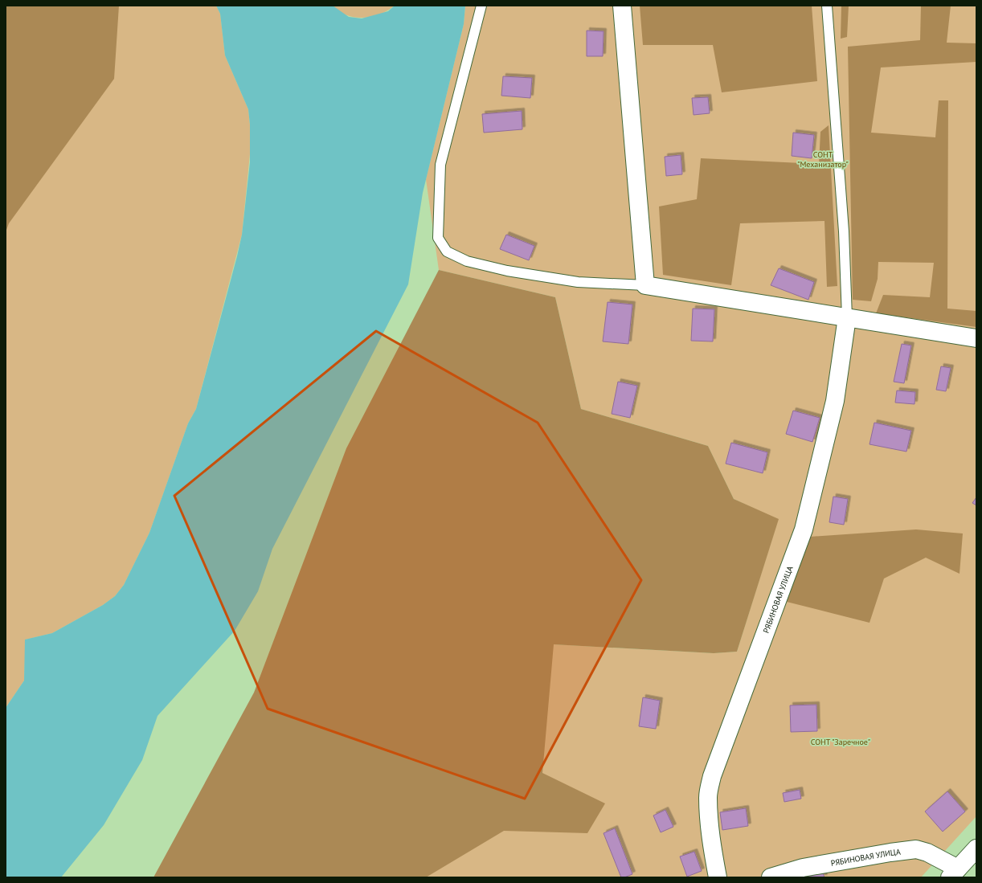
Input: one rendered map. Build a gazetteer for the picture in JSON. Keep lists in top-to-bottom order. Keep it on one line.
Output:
{"streets":{"street":["РЯБИНОВАЯ УЛИЦА"]},"parks":["СОНТ \"Механизатор\"","СОНТ \"Заречное\""]}
